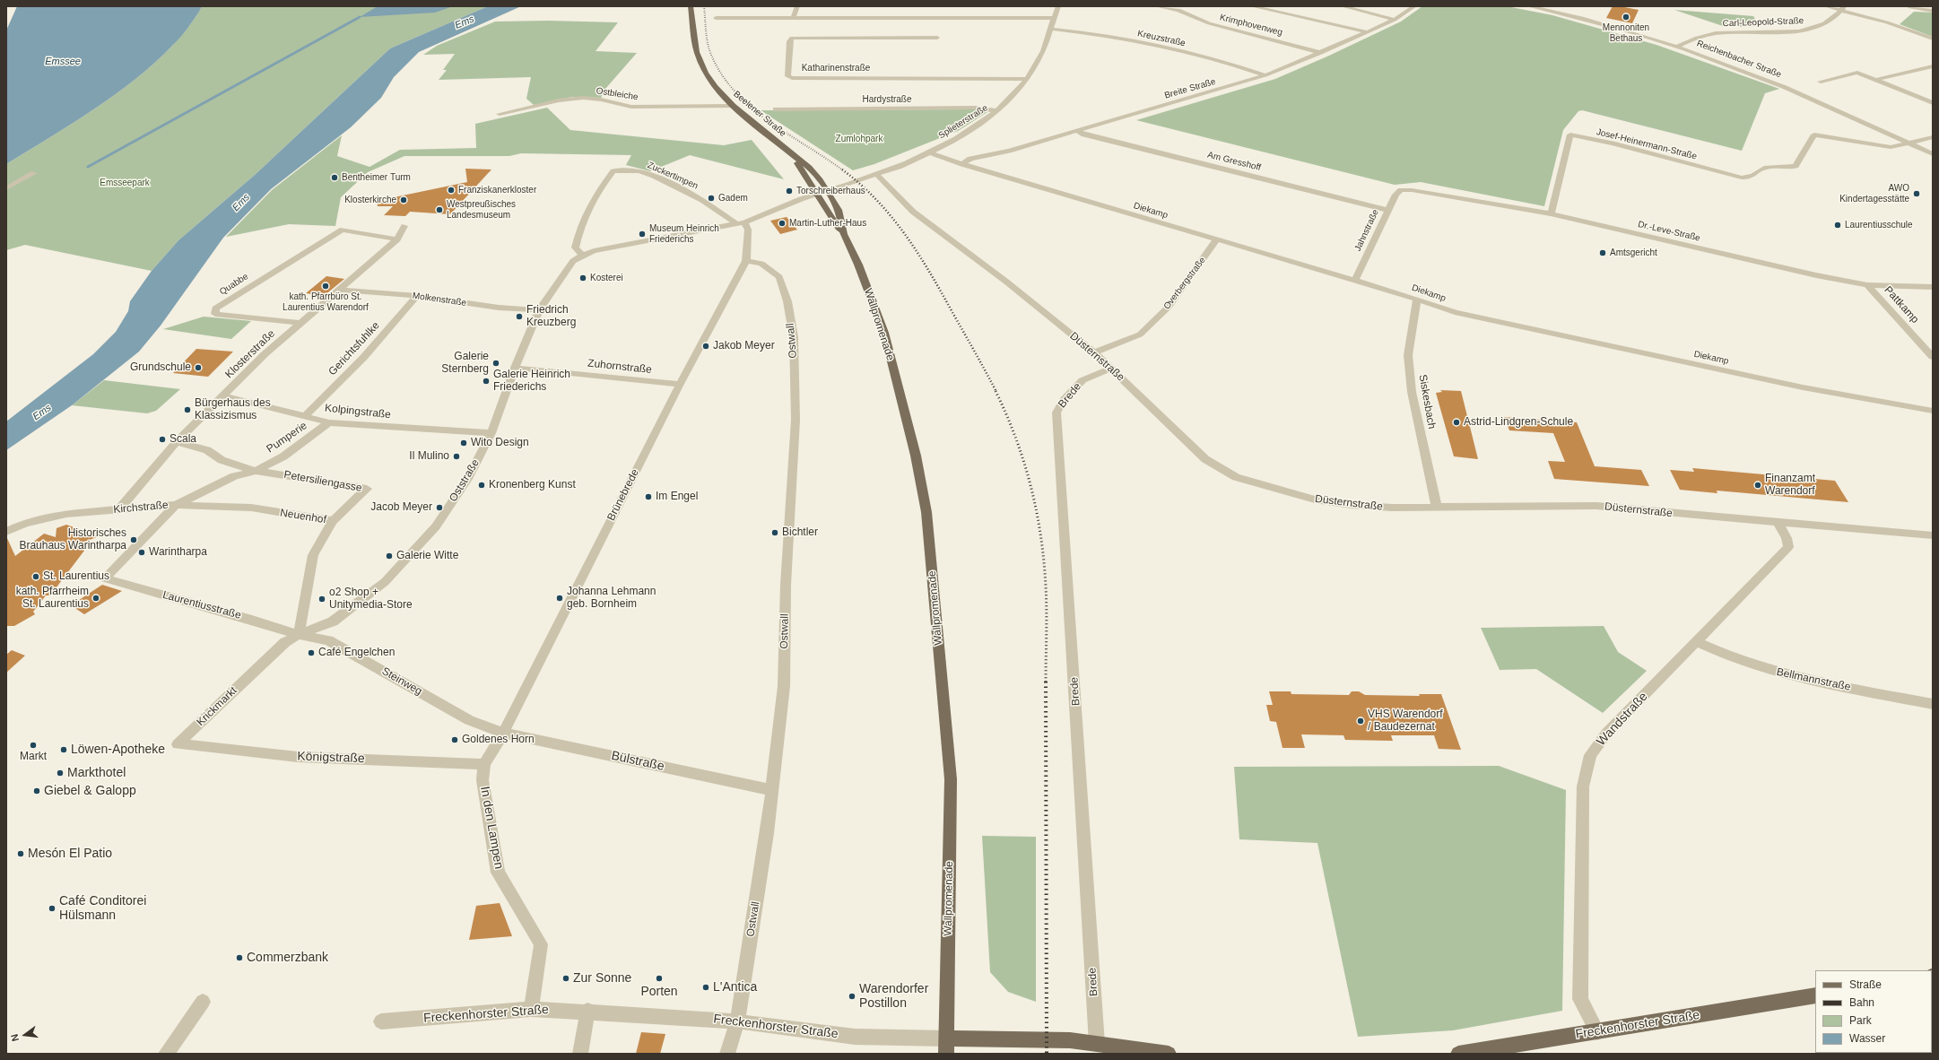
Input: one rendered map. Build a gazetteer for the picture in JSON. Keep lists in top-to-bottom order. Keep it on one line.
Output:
{"streets":{"main road":["Beelener Straße","Wallpromenade","Freckenhorster Straße"],"street":["Carl-Leopold-Straße","Krimphovenweg","Kreuzstraße","Reichenbacher Straße","Katharinenstraße","Breite Straße","Ostbleiche","Hardystraße","Splieterstraße","Josef-Heinermann-Straße","Am Gresshoff","Zuckertimpen","Diekamp","Jahnstraße","Dr.-Leve-Straße","Overbergstraße","Quabbe","Molkenstraße","Pattkamp","Ostwall","Gerichtsfuhlke","Klosterstraße","Düsternstraße","Zuhornstraße","Brede","Siskesbach","Kolpingstraße","Pumperie","Oststraße","Petersiliengasse","Brünebrede","Kirchstraße","Neuenhof","Laurentiusstraße","Bellmannstraße","Steinweg","Krickmarkt","Wandstraße","Königstraße","Bülstraße","In den Lampen"]},"crossings":[["Carl-Leopold-Straße","Reichenbacher Straße"],["Krimphovenweg","Breite Straße"],["Kreuzstraße","Breite Straße"],["Kreuzstraße","Splieterstraße"],["Reichenbacher Straße","Josef-Heinermann-Straße"],["Katharinenstraße","Splieterstraße"],["Breite Straße","Am Gresshoff"],["Breite Straße","Diekamp"],["Ostbleiche","Beelener Straße"],["Hardystraße","Splieterstraße"],["Beelener Straße","Splieterstraße"],["Beelener Straße","Wallpromenade"],["Beelener Straße","Oststraße"],["Splieterstraße","Diekamp"],["Splieterstraße","Wallpromenade"],["Splieterstraße","Düsternstraße"],["Splieterstraße","Oststraße"],["Josef-Heinermann-Straße","Dr.-Leve-Straße"],["Am Gresshoff","Jahnstraße"],["Zuckertimpen","Oststraße"],["Zuckertimpen","Brünebrede"],["Diekamp","Jahnstraße"],["Diekamp","Overbergstraße"],["Diekamp","Siskesbach"],["Jahnstraße","Dr.-Leve-Straße"],["Dr.-Leve-Straße","Pattkamp"],["Overbergstraße","Düsternstraße"],["Quabbe","Klosterstraße"],["Molkenstraße","Gerichtsfuhlke"],["Molkenstraße","Klosterstraße"],["Molkenstraße","Oststraße"],["Wallpromenade","Oststraße"],["Wallpromenade","Freckenhorster Straße"],["Ostwall","Brünebrede"],["Ostwall","Bülstraße"],["Ostwall","Freckenhorster Straße"],["Gerichtsfuhlke","Kolpingstraße"],["Klosterstraße","Kolpingstraße"],["Klosterstraße","Kirchstraße"],["Düsternstraße","Brede"],["Düsternstraße","Siskesbach"],["Düsternstraße","Wandstraße"],["Zuhornstraße","Oststraße"],["Zuhornstraße","Brünebrede"],["Brede","Freckenhorster Straße"],["Kolpingstraße","Pumperie"],["Kolpingstraße","Oststraße"],["Pumperie","Petersiliengasse"],["Oststraße","Brünebrede"],["Oststraße","Neuenhof"],["Oststraße","Laurentiusstraße"],["Oststraße","Steinweg"],["Oststraße","Krickmarkt"],["Petersiliengasse","Neuenhof"],["Brünebrede","Steinweg"],["Brünebrede","Königstraße"],["Brünebrede","Bülstraße"],["Brünebrede","In den Lampen"],["Kirchstraße","Neuenhof"],["Kirchstraße","Laurentiusstraße"],["Neuenhof","Laurentiusstraße"],["Neuenhof","Steinweg"],["Neuenhof","Krickmarkt"],["Laurentiusstraße","Steinweg"],["Laurentiusstraße","Krickmarkt"],["Bellmannstraße","Wandstraße"],["Steinweg","Krickmarkt"],["Steinweg","Bülstraße"],["Krickmarkt","Königstraße"],["Wandstraße","Freckenhorster Straße"],["Königstraße","In den Lampen"],["In den Lampen","Freckenhorster Straße"]],"water":["Ems","Emssee"],"parks":["Zumlohpark","Emsseepark"],"places":["Mennoniten Bethaus","Bentheimer Turm","Franziskanerkloster","Torschreiberhaus","AWO Kindertagesstätte","Gadem","Klosterkirche","Westpreußisches Landesmuseum","Martin-Luther-Haus","Laurentiusschule","Museum Heinrich Friederichs","Amtsgericht","Kosterei","kath. Pfarrbüro St. Laurentius Warendorf","Friedrich Kreuzberg","Jakob Meyer","Galerie Sternberg","Grundschule","Galerie Heinrich Friederichs","Bürgerhaus des Klassizismus","Astrid-Lindgren-Schule","Scala","Wito Design","Il Mulino","Kronenberg Kunst","Finanzamt Warendorf","Im Engel","Jacob Meyer","Bichtler","Historisches Brauhaus Warintharpa","Warintharpa","Galerie Witte","St. Laurentius","kath. Pfarrheim St. Laurentius","Johanna Lehmann geb. Bornheim","o2 Shop + Unitymedia-Store","Café Engelchen","VHS Warendorf / Baudezernat","Goldenes Horn","Markt","Löwen-Apotheke","Markthotel","Giebel & Galopp","Mesón El Patio","Café Conditorei Hülsmann","Commerzbank","Zur Sonne","Porten","L'Antica","Warendorfer Postillon"],"legend":["Straße","Bahn","Park","Wasser"],"north":"left"}
